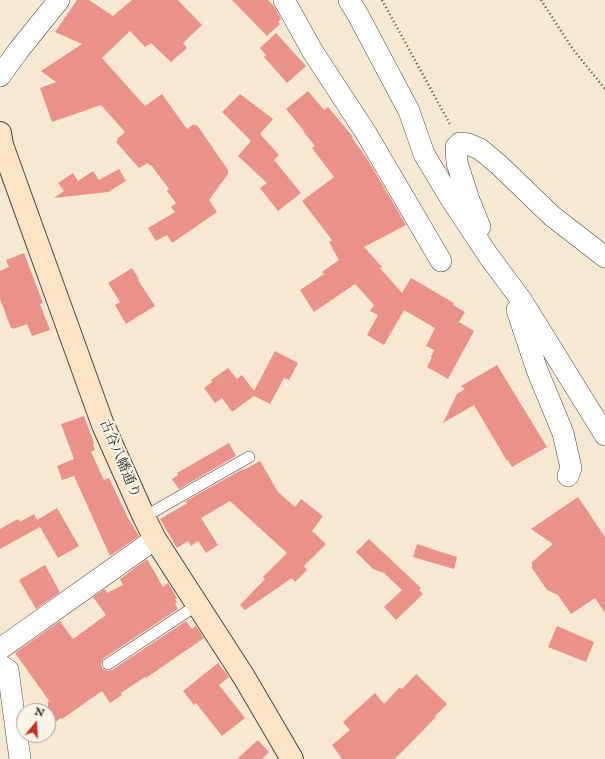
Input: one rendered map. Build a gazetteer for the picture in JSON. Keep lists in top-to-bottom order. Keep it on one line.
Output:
{"streets":{"street":["古谷八幡通り"]},"north":"top"}
